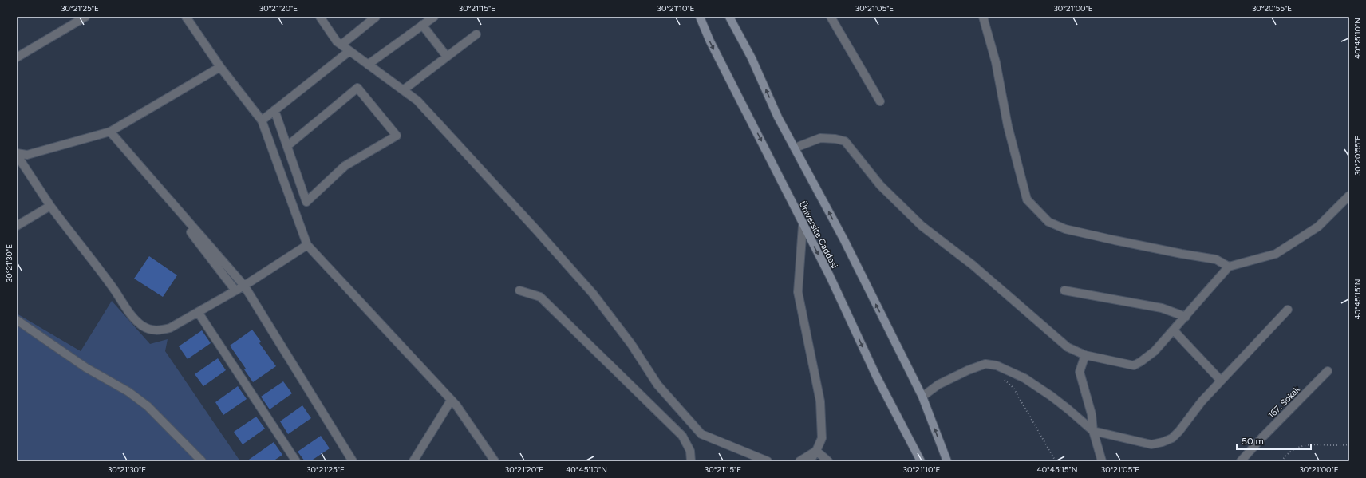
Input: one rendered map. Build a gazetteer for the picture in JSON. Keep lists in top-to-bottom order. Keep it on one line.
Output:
{"streets":{"main road":["Üniversite Caddesi"],"street":["167. Sokak"]},"scale_bar":"50 m","coordinates":["30°21'25\"E","30°21'20\"E","30°21'15\"E","30°21'10\"E","30°21'05\"E","30°21'00\"E","30°20'55\"E","40°45'10\"N","30°21'30\"E","40°45'15\"N"]}
